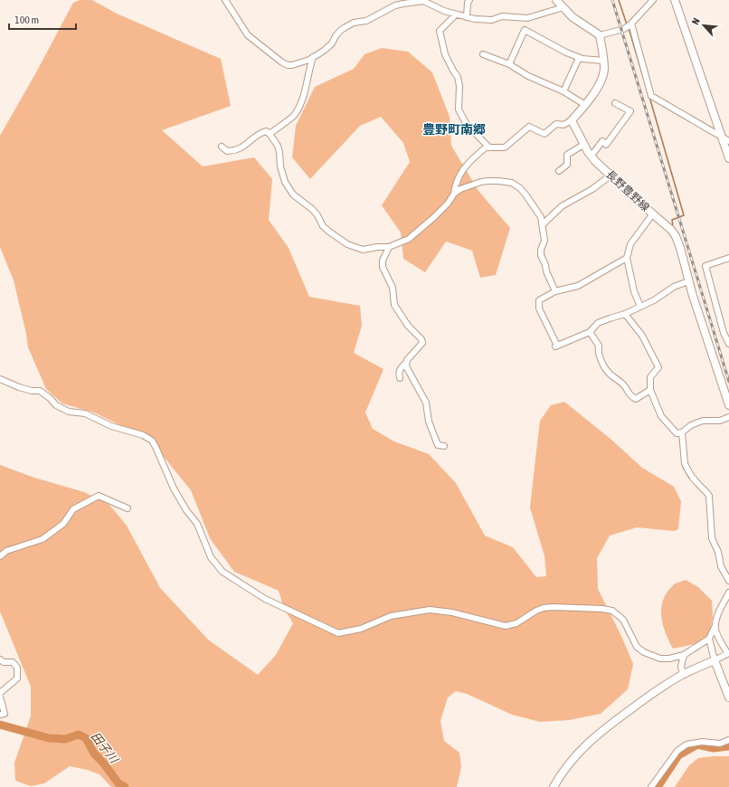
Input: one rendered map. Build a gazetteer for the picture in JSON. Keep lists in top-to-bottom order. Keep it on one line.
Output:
{"streets":{"main road":["長野豊野線"]},"districts":["豊野町南郷"],"water":["田子川"],"scale_bar":"100 m","north":"top left"}
